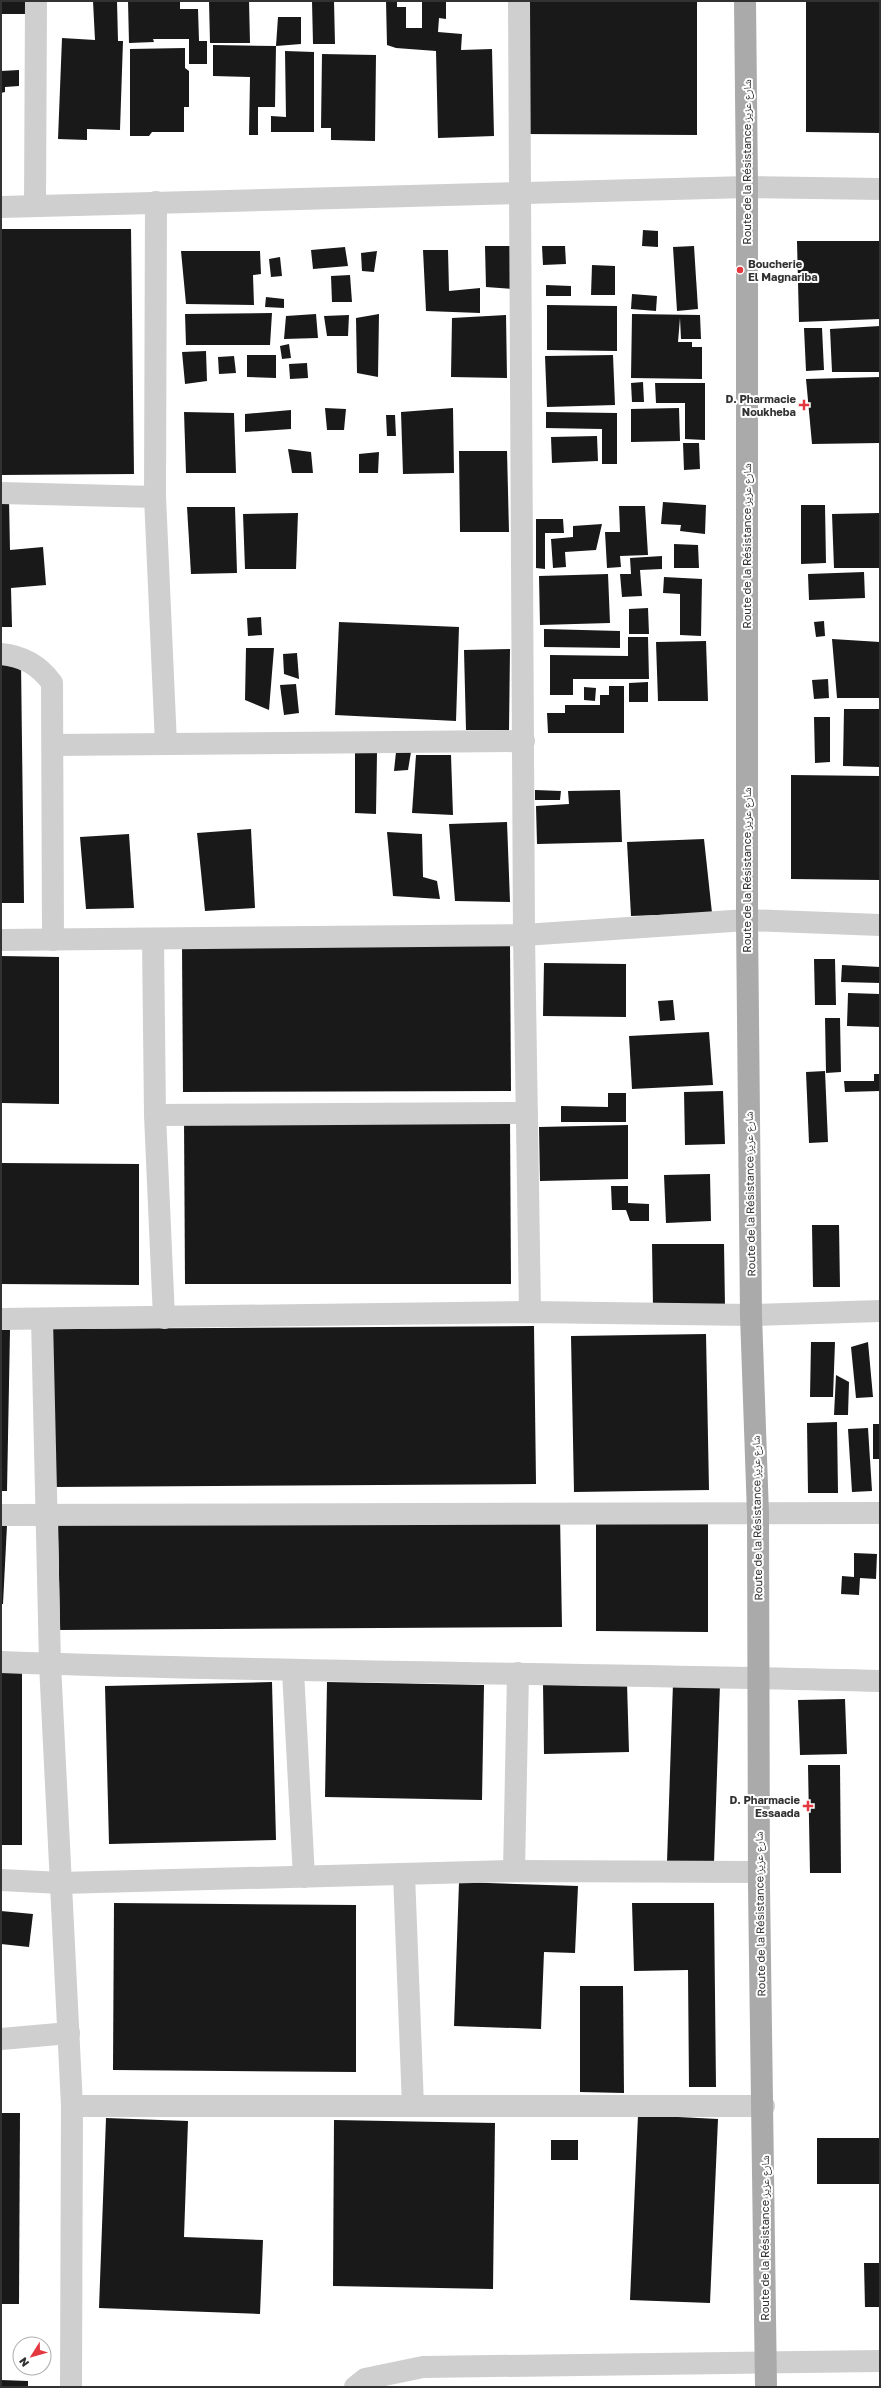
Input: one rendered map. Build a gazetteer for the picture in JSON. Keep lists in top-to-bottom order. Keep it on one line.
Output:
{"streets":{"main road":["Route de la Résistance شارع عزيز"]},"places":{"other":["Boucherie El Magnariba"],"health":["D. Pharmacie Noukheba","D. Pharmacie Essaada"]},"north":"bottom left"}
